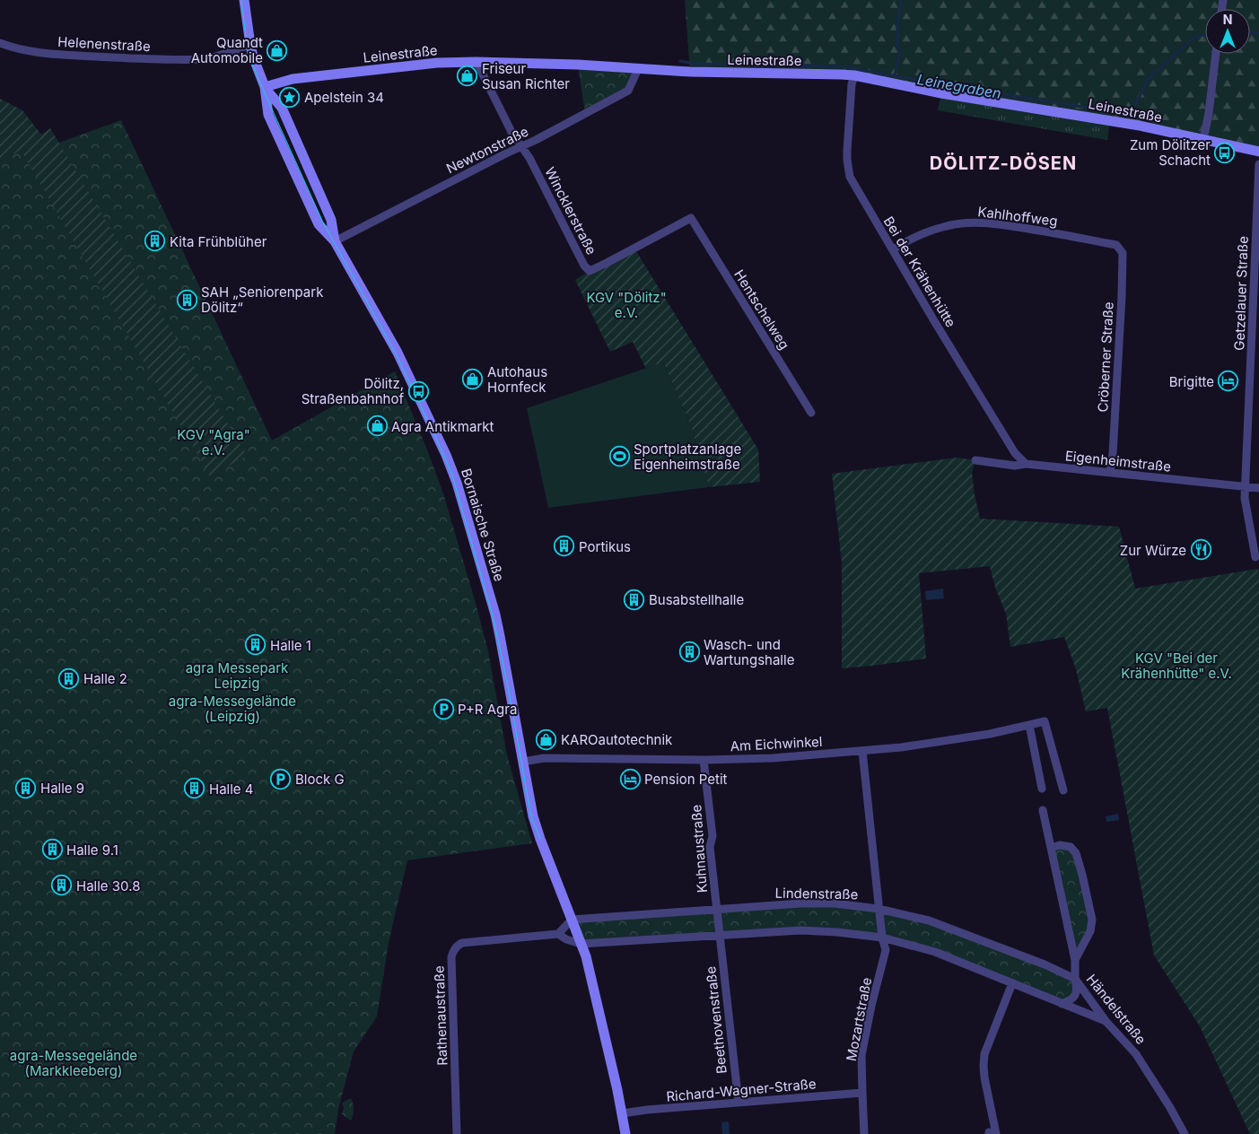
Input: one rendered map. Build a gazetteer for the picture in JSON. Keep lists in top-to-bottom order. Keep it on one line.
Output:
{"streets":{"main road":["Leinestraße","Bornaische Straße"],"street":["Helenenstraße","Newtonstraße","Wincklerstraße","Kahlhoffweg","Bei der Krähenhütte","Getzelauer Straße","Hentschelweg","Cröberner Straße","Eigenheimstraße","Am Eichwinkel","Kuhnaustraße","Lindenstraße","Händelstraße","Rathenaustraße","Mozartstraße","Beethovenstraße","Richard-Wagner-Straße"]},"crossings":[["Helenenstraße","Bornaische Straße"],["Leinestraße","Newtonstraße"],["Leinestraße","Wincklerstraße"],["Leinestraße","Bei der Krähenhütte"],["Leinestraße","Bornaische Straße"],["Newtonstraße","Wincklerstraße"],["Newtonstraße","Bornaische Straße"],["Wincklerstraße","Hentschelweg"],["Kahlhoffweg","Bei der Krähenhütte"],["Kahlhoffweg","Cröberner Straße"],["Bei der Krähenhütte","Eigenheimstraße"],["Getzelauer Straße","Eigenheimstraße"],["Cröberner Straße","Eigenheimstraße"],["Bornaische Straße","Am Eichwinkel"],["Bornaische Straße","Lindenstraße"],["Bornaische Straße","Rathenaustraße"],["Bornaische Straße","Richard-Wagner-Straße"],["Am Eichwinkel","Kuhnaustraße"],["Am Eichwinkel","Mozartstraße"],["Kuhnaustraße","Lindenstraße"],["Kuhnaustraße","Beethovenstraße"],["Lindenstraße","Händelstraße"],["Lindenstraße","Mozartstraße"],["Mozartstraße","Richard-Wagner-Straße"],["Beethovenstraße","Richard-Wagner-Straße"]],"districts":["DÖLITZ-DÖSEN"],"water":["Leinegraben"],"parks":["KGV \"Dölitz\" e.V.","KGV \"Agra\" e.V.","KGV \"Bei der Krähenhütte\" e.V.","agra Messepark Leipzig","agra-Messegelände (Leipzig)","agra-Messegelände (Markkleeberg)"],"places":{"shop":["Quandt Automobile","Friseur Susan Richter","Autohaus Hornfeck","Agra Antikmarkt","KAROautotechnik"],"place":["Apelstein 34"],"bus stop":["Zum Dölitzer Schacht","Dölitz, Straßenbahnhof"],"building":["Kita Frühblüher","SAH „Seniorenpark Dölitz“","Portikus","Busabstellhalle","Halle 1","Wasch- und Wartungshalle","Halle 2","Halle 9","Halle 4","Halle 9.1","Halle 30.8"],"hotel":["Brigitte","Pension Petit"],"sports":["Sportplatzanlage Eigenheimstraße"],"restaurant":["Zur Würze"],"parking":["P+R Agra","Block G"]},"north":"top"}
